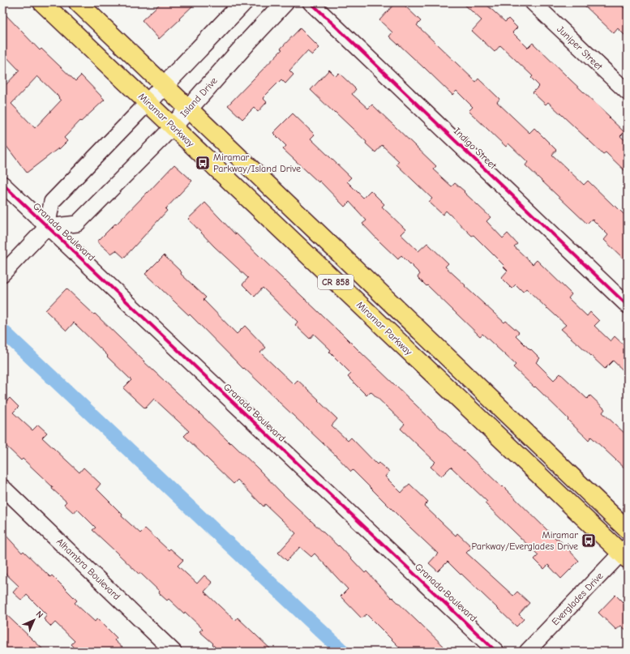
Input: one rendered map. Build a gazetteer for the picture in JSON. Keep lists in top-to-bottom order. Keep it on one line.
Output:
{"streets":{"main road":["Miramar Parkway","CR 858"],"street":["Juniper Street","Island Drive","Indigo Street","Granada Boulevard","Alhambra Boulevard","Everglades Drive"]},"crossings":[["Island Drive","Miramar Parkway"],["Island Drive","Granada Boulevard"],["Island Drive","CR 858"],["Miramar Parkway","Everglades Drive"]],"places":{"bus stop":["Miramar Parkway/Island Drive","Miramar Parkway/Everglades Drive"]},"north":"top right"}
